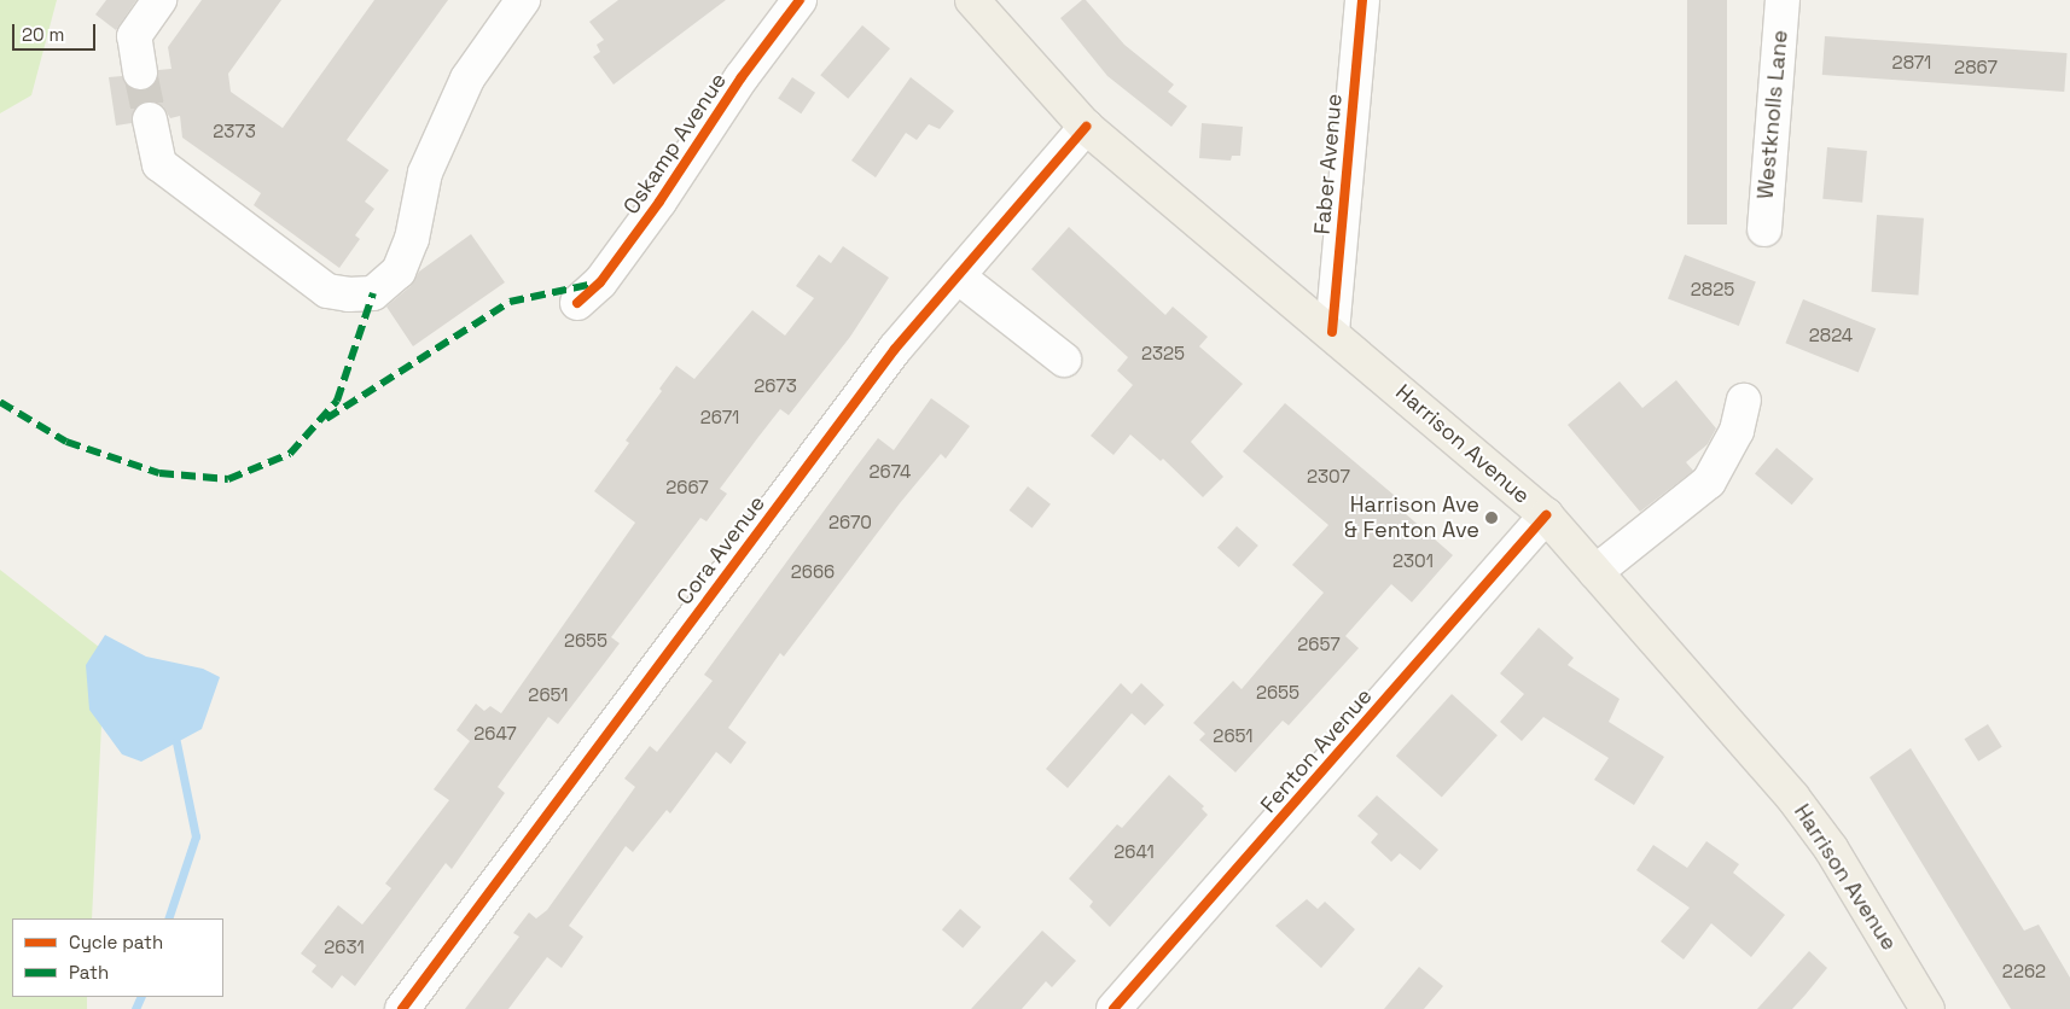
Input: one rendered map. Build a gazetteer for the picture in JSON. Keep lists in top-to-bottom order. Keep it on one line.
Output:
{"streets":{"main road":["Harrison Avenue"],"street":["Westknolls Lane","Oskamp Avenue","Faber Avenue","Cora Avenue","Fenton Avenue"]},"crossings":[["Faber Avenue","Harrison Avenue"],["Harrison Avenue","Cora Avenue"],["Harrison Avenue","Fenton Avenue"]],"places":["Harrison Ave & Fenton Ave"],"house_numbers":["2871","2867","2373","2825","2824","2325","2673","2671","2674","2307","2667","2670","2301","2666","2655","2657","2655","2651","2647","2651","2641","2631","2262"],"legend":["Cycle path","Path"],"scale_bar":"20 m"}
